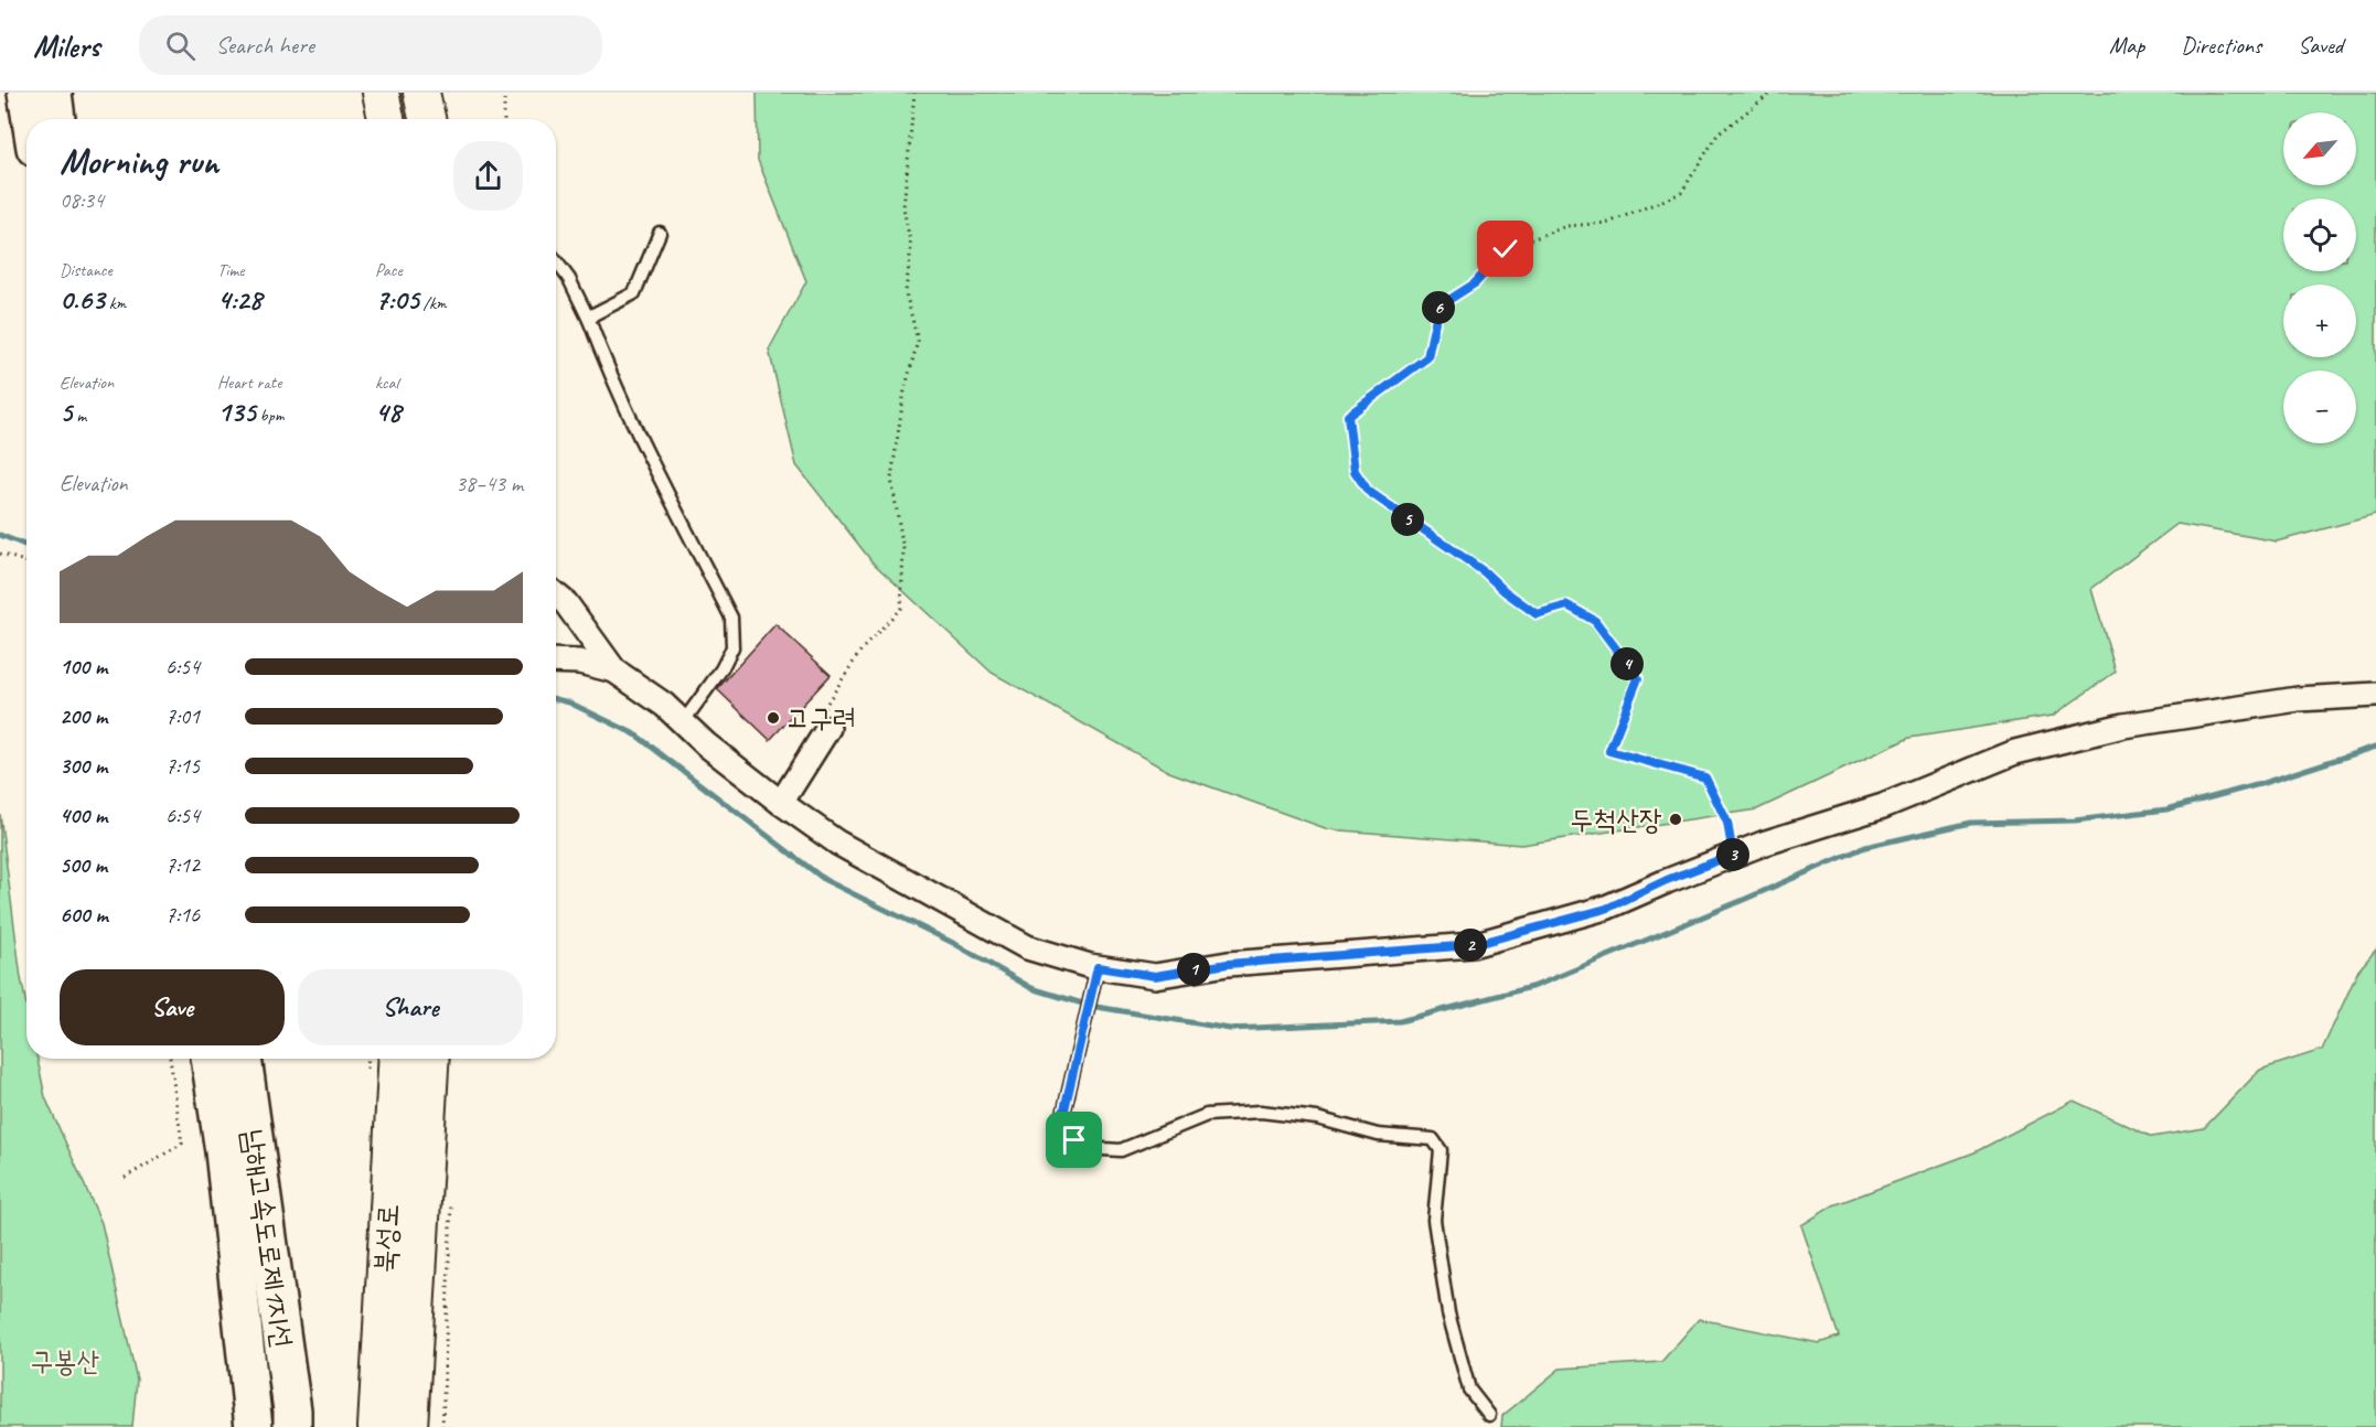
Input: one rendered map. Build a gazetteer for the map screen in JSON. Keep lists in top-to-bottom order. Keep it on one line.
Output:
{"streets":{"highway":["남해고속도로제1지선"],"main road":["북성로"]},"parks":["구봉산"],"places":["고구려","두척산장"],"north":"bottom left","page":{"header":"Milers","search":"Search here","nav":["Map","Directions","Saved"],"map_buttons":["+","−"],"heading":["Morning run","08:34"],"stats":[["Distance","0.63 km"],["Time","4:28"],["Pace","7:05 /km"],["Elevation","5 m"],["Heart rate","135 bpm"],["kcal","48"]],"pins":["6","5","4","3","2","1"],"chart":["Elevation","38–43 m"],"list":[{"name":"100 m","note":"6:54"},{"name":"200 m","note":"7:01"},{"name":"300 m","note":"7:15"},{"name":"400 m","note":"6:54"},{"name":"500 m","note":"7:12"},{"name":"600 m","note":"7:16"}],"buttons":["Save","Share"]}}
